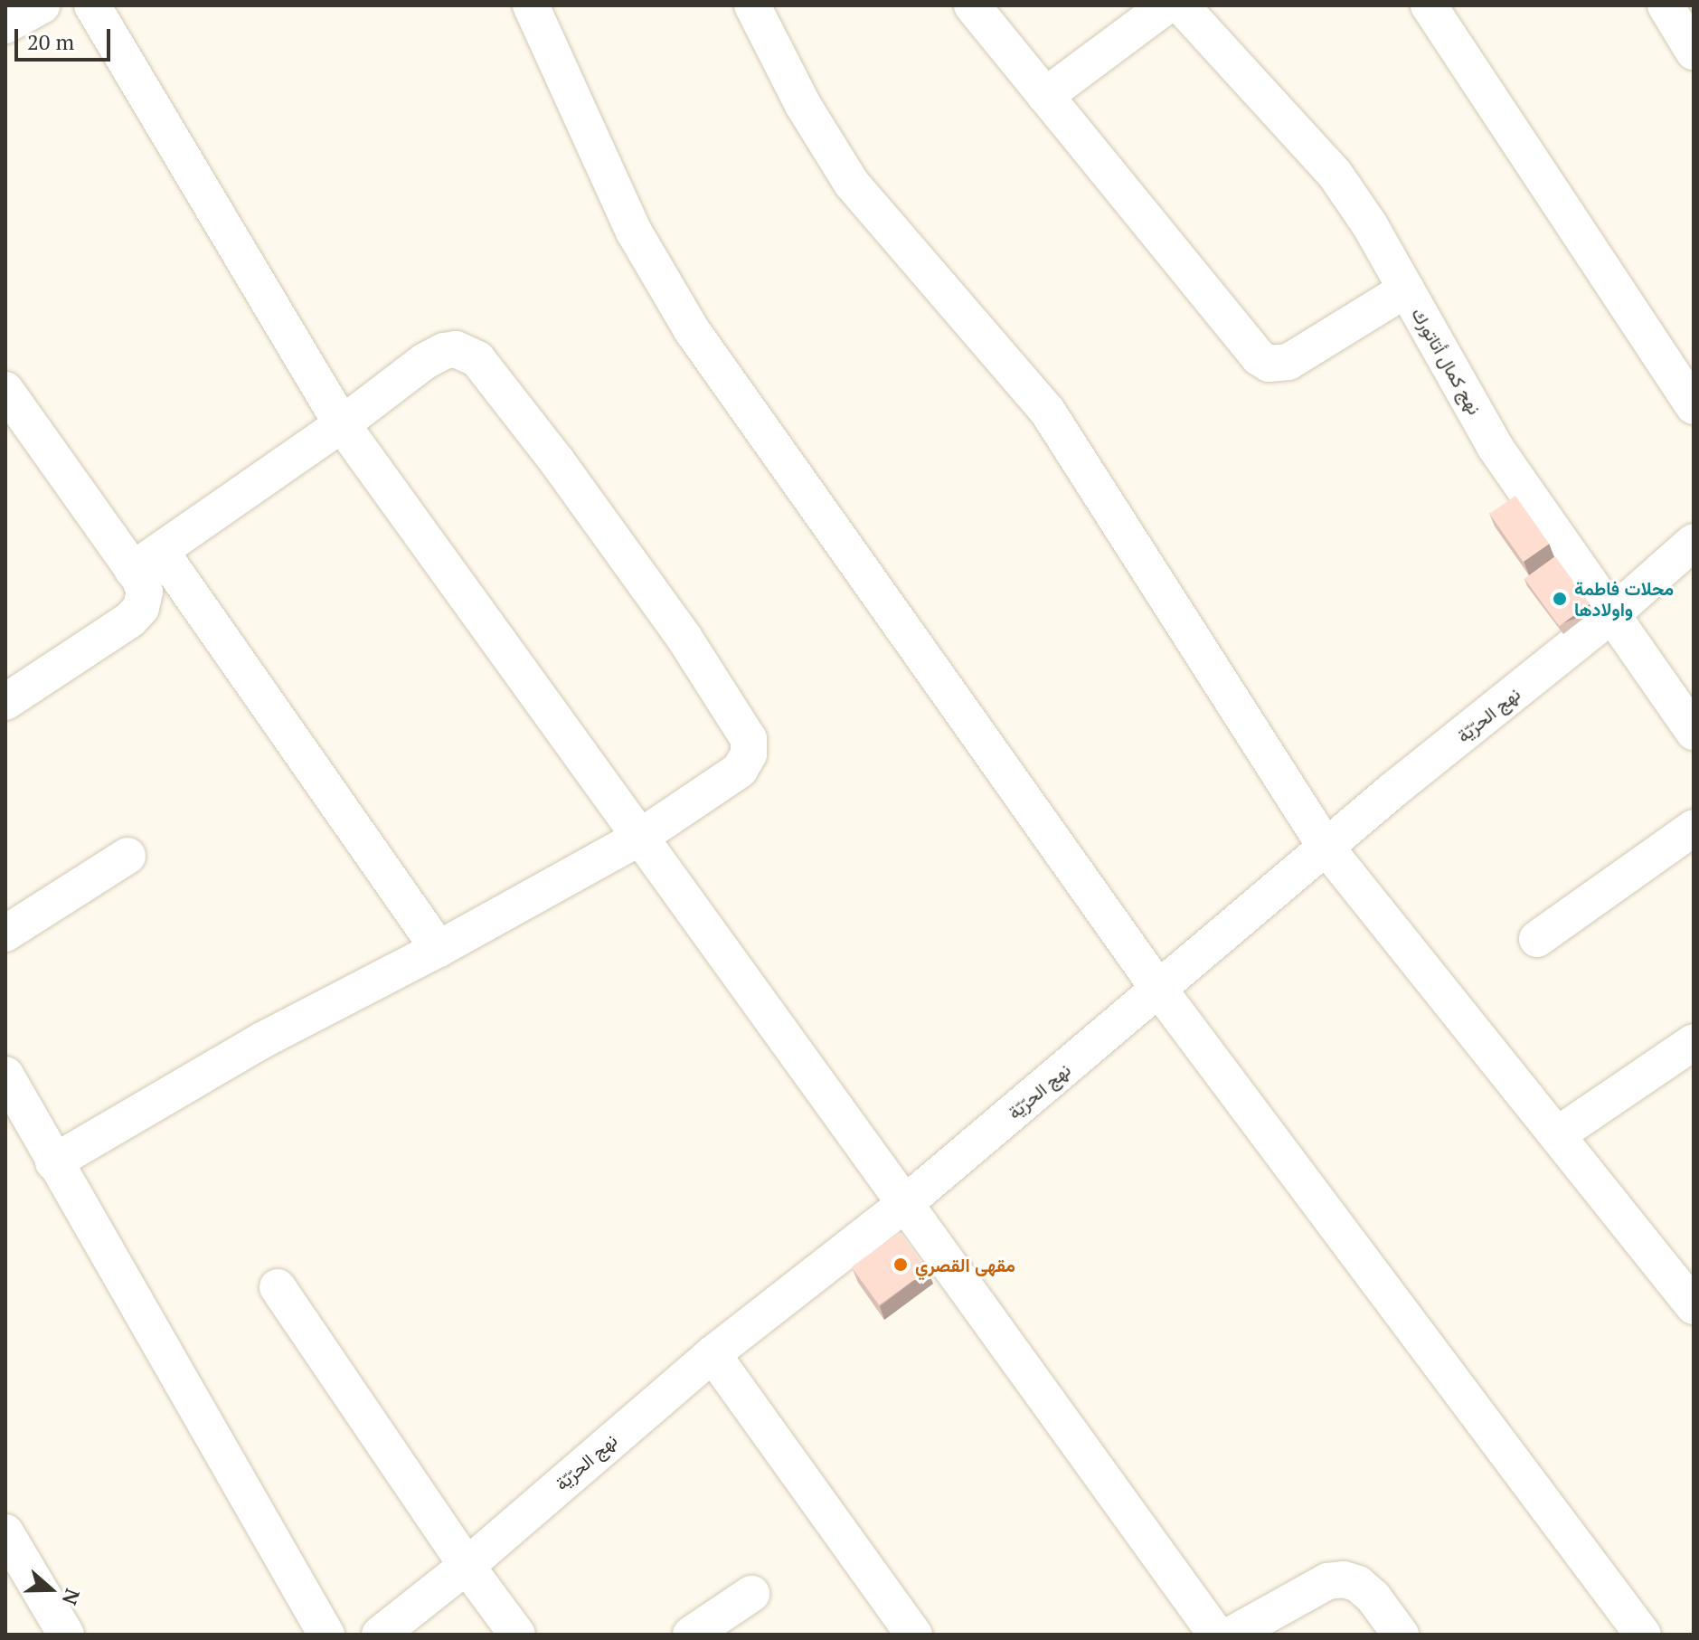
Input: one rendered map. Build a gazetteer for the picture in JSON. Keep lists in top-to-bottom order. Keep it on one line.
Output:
{"streets":{"street":["نهج كمال أتاتورك","نهج الحرّيّة"]},"crossings":[["نهج كمال أتاتورك","نهج الحرّيّة"]],"places":["محلات فاطمة واولادها","مقهى القصري"],"scale_bar":"20 m","north":"right"}
